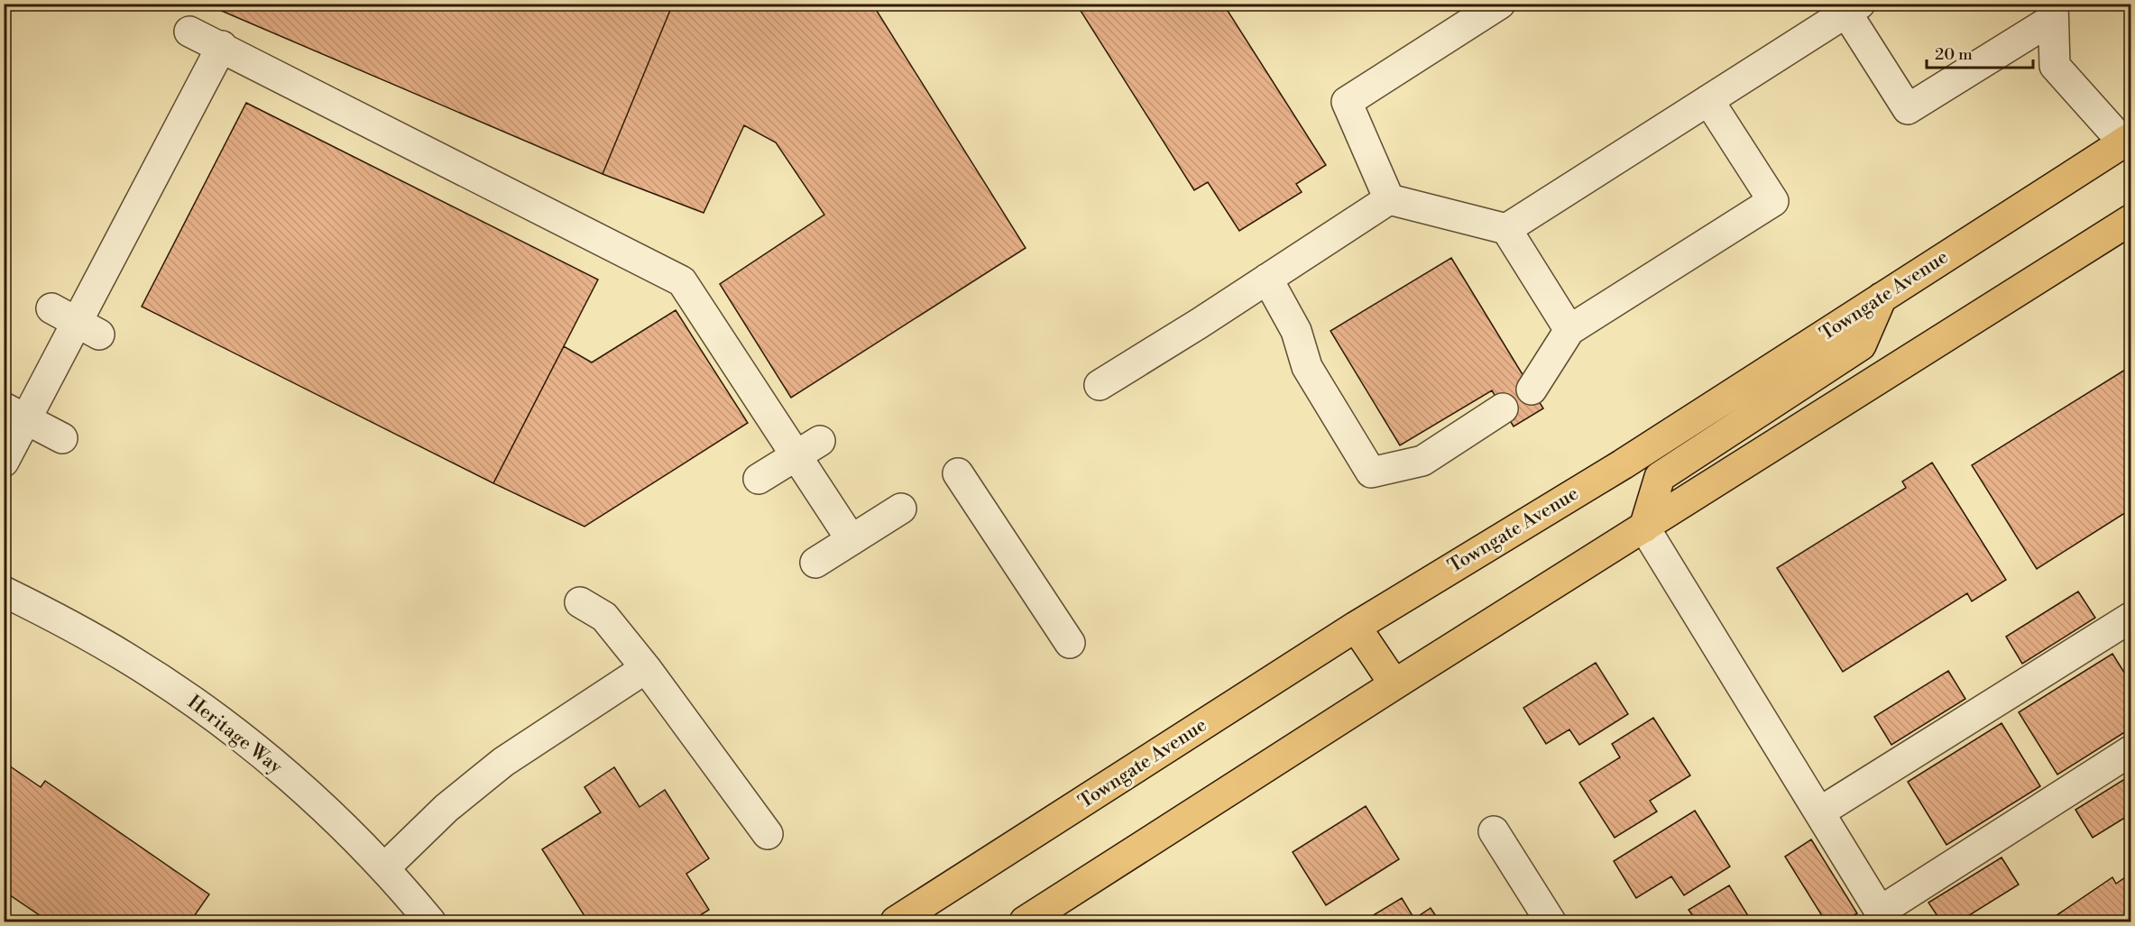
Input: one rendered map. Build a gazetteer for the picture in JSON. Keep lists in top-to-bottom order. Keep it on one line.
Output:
{"streets":{"main road":["Towngate Avenue"],"street":["Heritage Way"]},"scale_bar":"20 m"}
